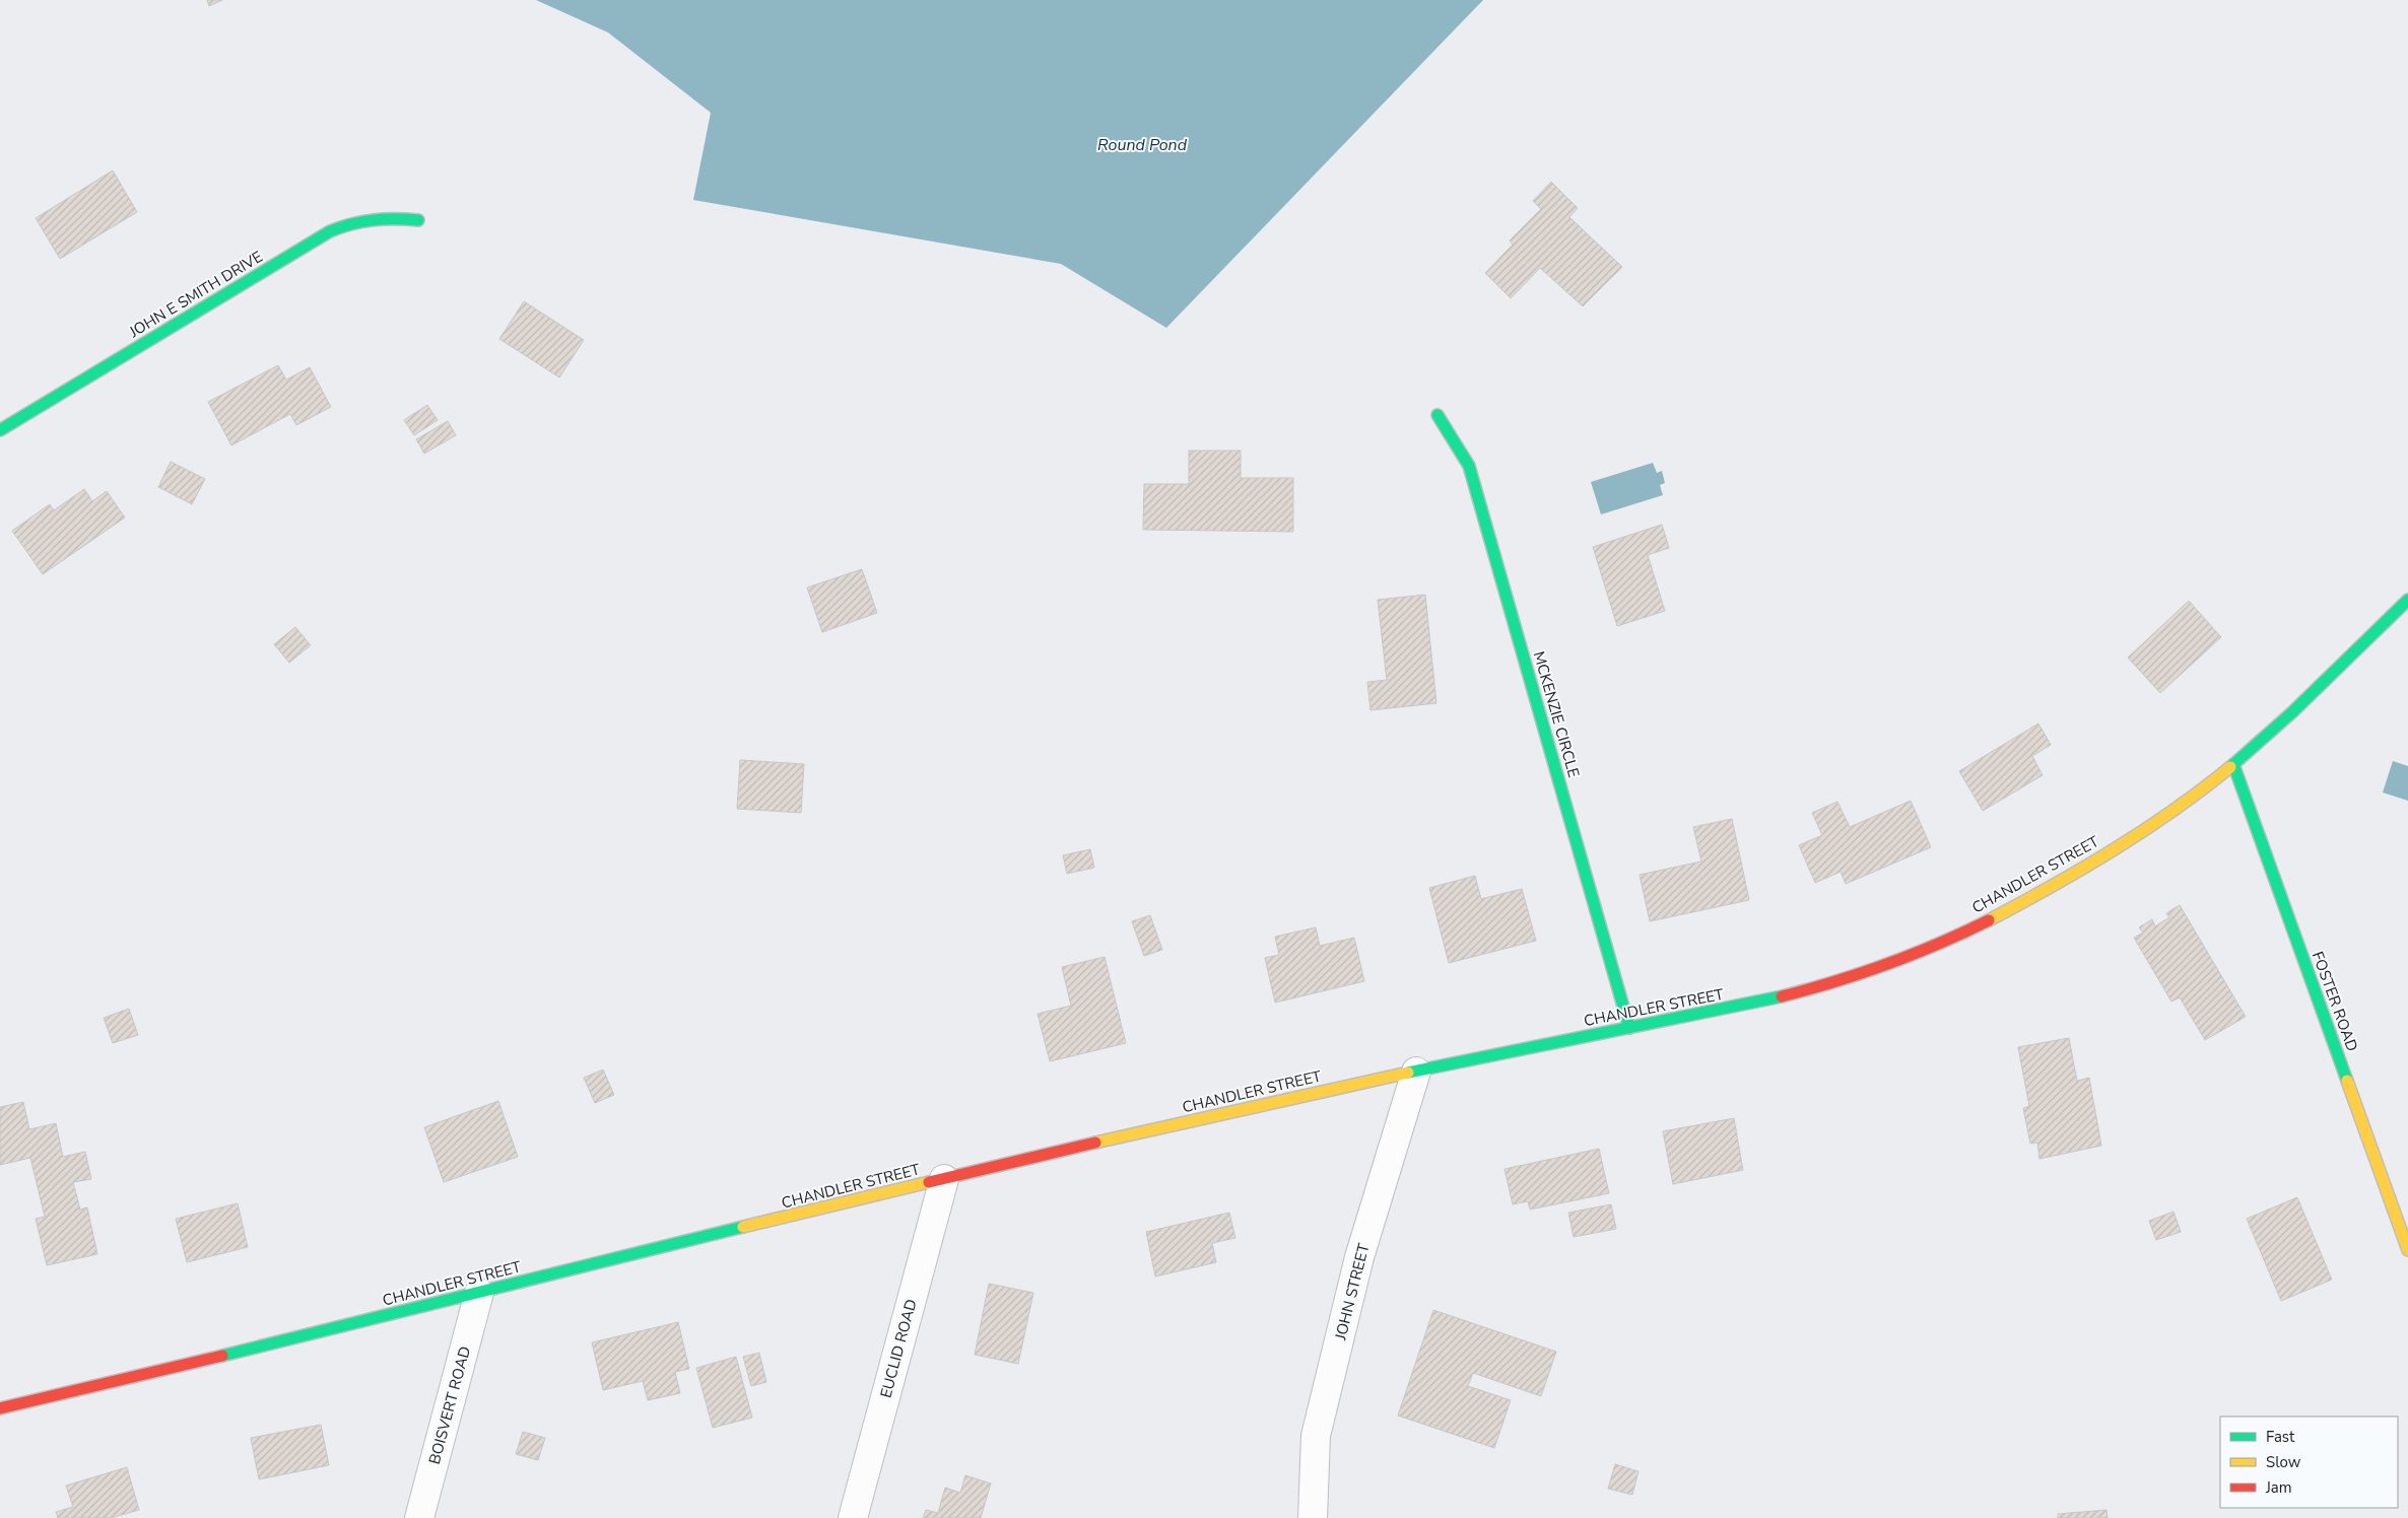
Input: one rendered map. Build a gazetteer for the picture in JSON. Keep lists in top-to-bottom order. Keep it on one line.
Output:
{"streets":{"main road":["JOHN E SMITH DRIVE","MCKENZIE CIRCLE","CHANDLER STREET","FOSTER ROAD"],"street":["JOHN STREET","EUCLID ROAD","BOISVERT ROAD"]},"crossings":[["MCKENZIE CIRCLE","CHANDLER STREET"],["CHANDLER STREET","FOSTER ROAD"],["CHANDLER STREET","JOHN STREET"],["CHANDLER STREET","EUCLID ROAD"],["CHANDLER STREET","BOISVERT ROAD"]],"water":["Round Pond"],"legend":["Fast","Slow","Jam"]}
